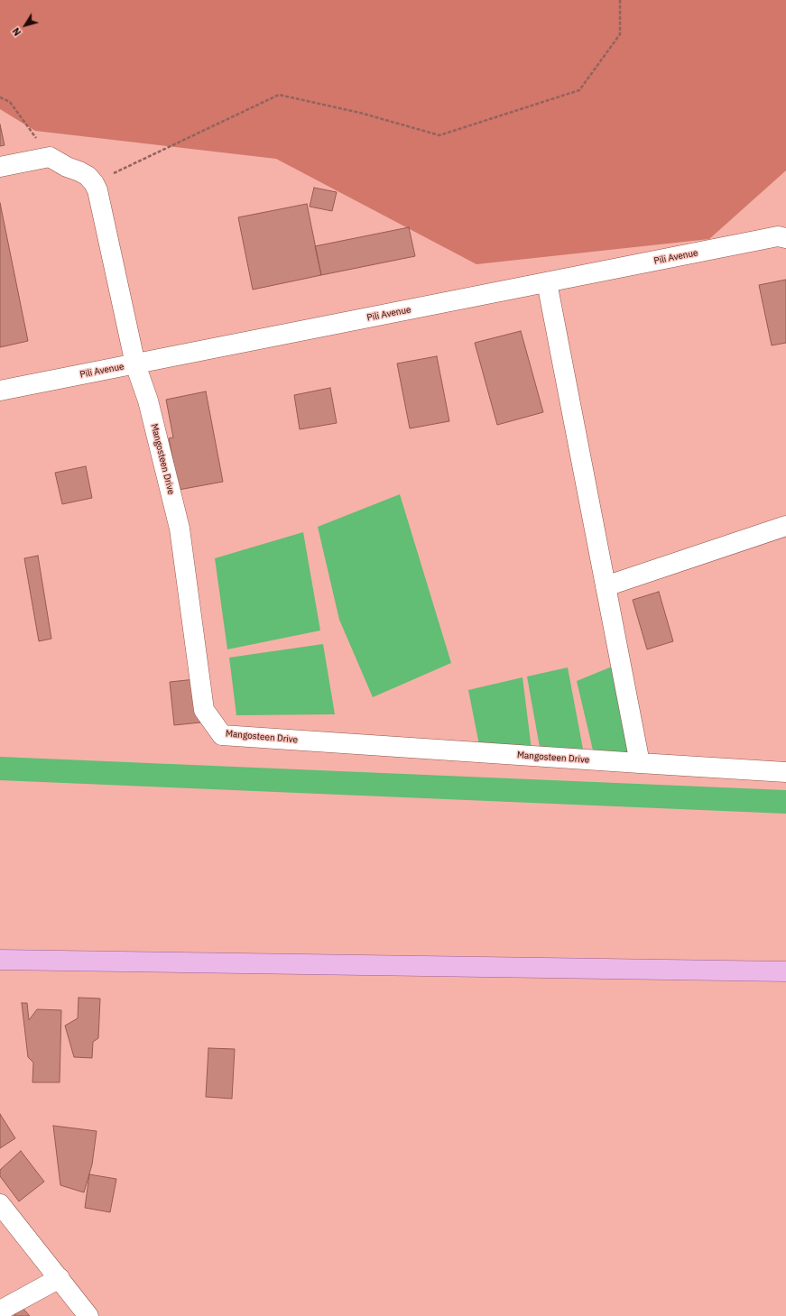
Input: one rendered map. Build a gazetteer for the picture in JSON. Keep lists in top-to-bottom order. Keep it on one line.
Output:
{"streets":{"street":["Pili Avenue","Mangosteen Drive"]},"crossings":[["Pili Avenue","Mangosteen Drive"]],"north":"bottom left"}
